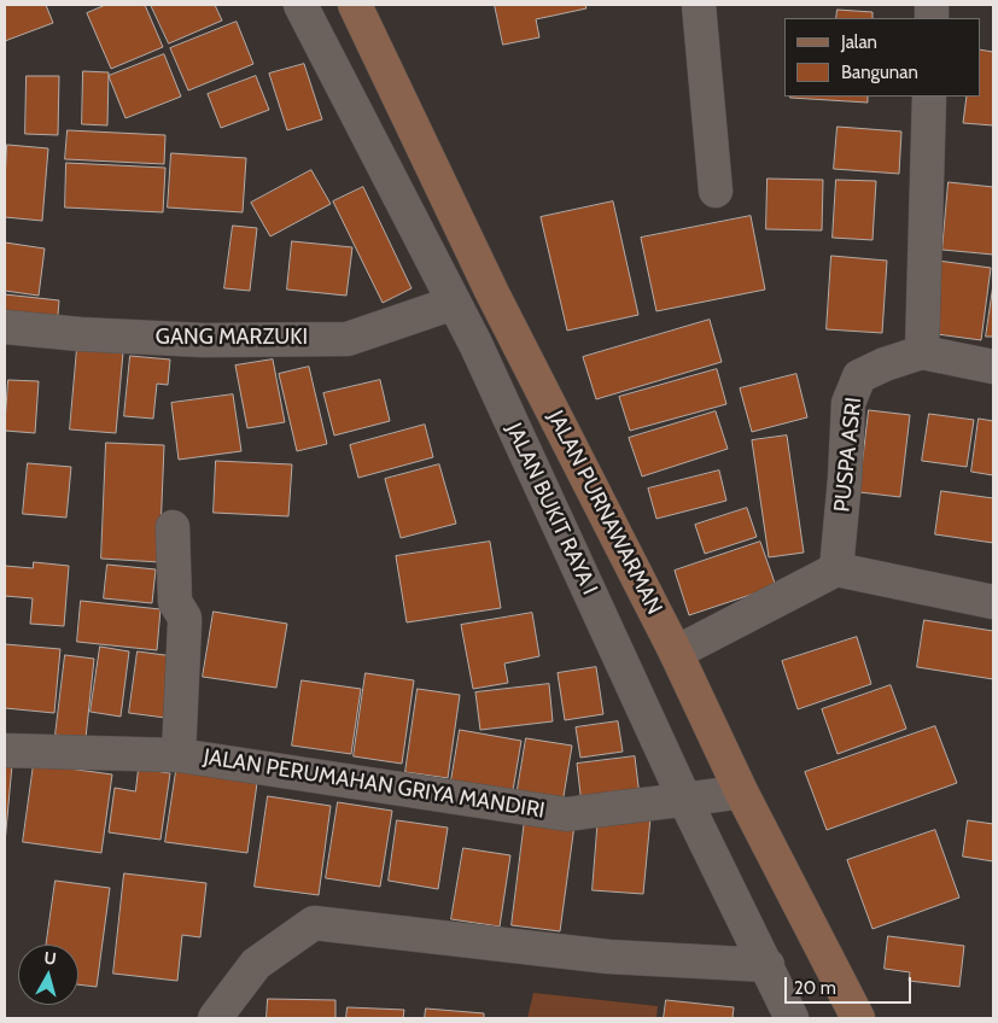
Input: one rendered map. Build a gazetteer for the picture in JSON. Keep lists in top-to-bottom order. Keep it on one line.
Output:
{"streets":{"street":["GANG MARZUKI","PUSPA ASRI","JALAN BUKIT RAYA I","JALAN PURNAWARMAN","JALAN PERUMAHAN GRIYA MANDIRI"]},"crossings":[["GANG MARZUKI","JALAN BUKIT RAYA I"],["JALAN BUKIT RAYA I","JALAN PURNAWARMAN"],["JALAN BUKIT RAYA I","JALAN PERUMAHAN GRIYA MANDIRI"],["JALAN PURNAWARMAN","JALAN PERUMAHAN GRIYA MANDIRI"]],"legend":["Jalan","Bangunan"],"scale_bar":"20 m","north":"top"}
